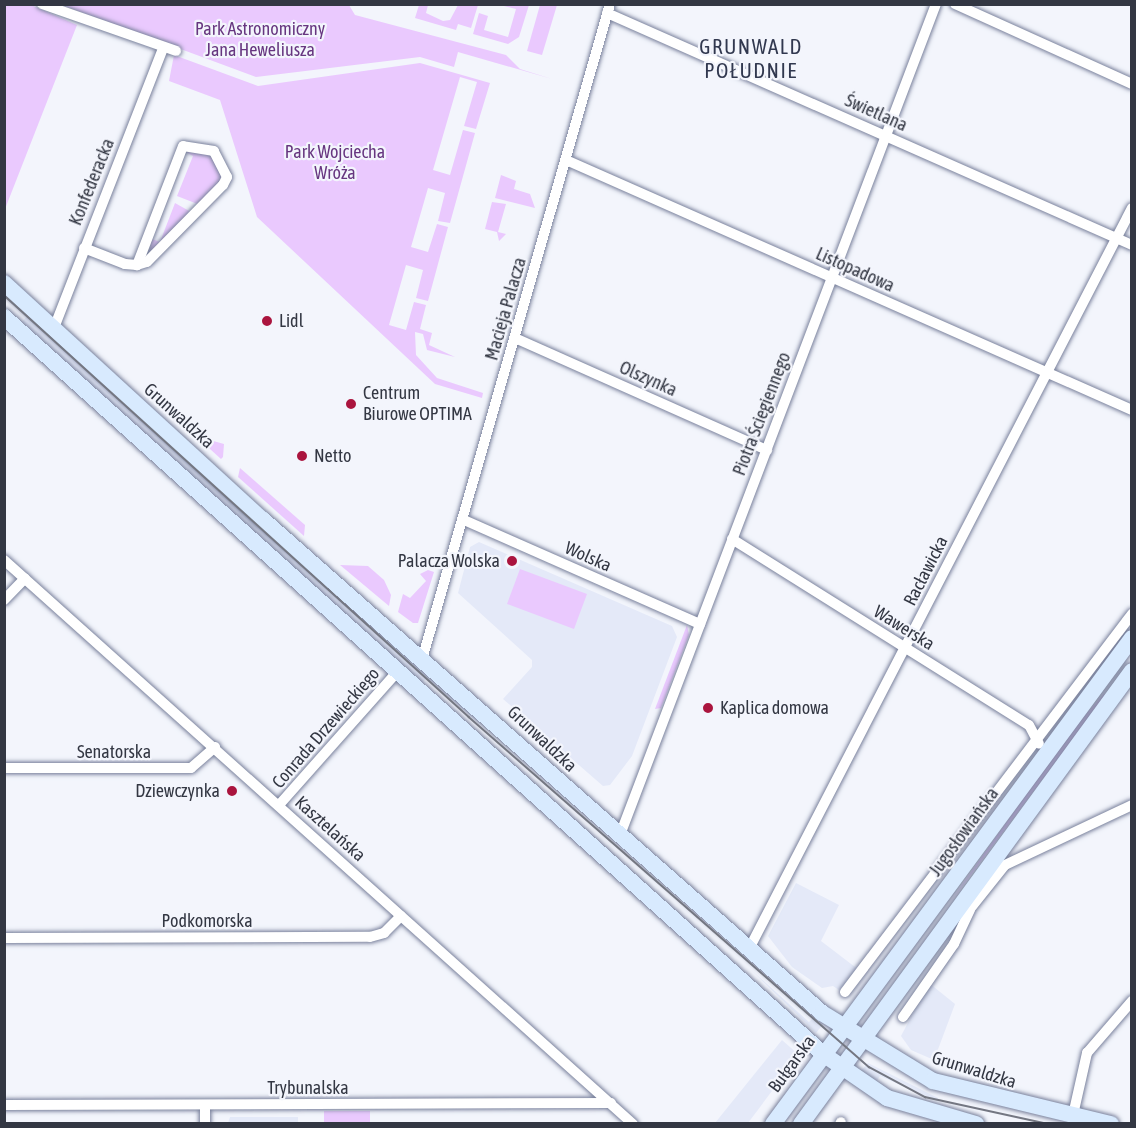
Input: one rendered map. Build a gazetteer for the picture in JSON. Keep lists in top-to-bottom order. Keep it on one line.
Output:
{"streets":{"street":["Świetlana","Konfederacka","Listopadowa","Macieja Palacza","Olszynka","Piotra Ściegiennego","Grunwaldzka","Wolska","Racławicka","Wawerska","Conrada Drzewieckiego","Senatorska","Kasztelańska","Jugosłowiańska","Podkomorska","Bułgarska","Trybunalska"]},"crossings":[["Świetlana","Macieja Palacza"],["Świetlana","Piotra Ściegiennego"],["Świetlana","Racławicka"],["Konfederacka","Grunwaldzka"],["Listopadowa","Macieja Palacza"],["Listopadowa","Piotra Ściegiennego"],["Listopadowa","Racławicka"],["Macieja Palacza","Olszynka"],["Macieja Palacza","Grunwaldzka"],["Macieja Palacza","Wolska"],["Olszynka","Piotra Ściegiennego"],["Piotra Ściegiennego","Grunwaldzka"],["Piotra Ściegiennego","Wolska"],["Piotra Ściegiennego","Wawerska"],["Grunwaldzka","Racławicka"],["Grunwaldzka","Jugosłowiańska"],["Grunwaldzka","Bułgarska"],["Racławicka","Wawerska"],["Wawerska","Jugosłowiańska"],["Conrada Drzewieckiego","Kasztelańska"],["Senatorska","Kasztelańska"],["Kasztelańska","Podkomorska"],["Kasztelańska","Trybunalska"],["Jugosłowiańska","Bułgarska"]],"districts":["GRUNWALD POŁUDNIE"],"parks":["Park Astronomiczny Jana Heweliusza","Park Wojciecha Wróża"],"places":["Lidl","Centrum Biurowe OPTIMA","Netto","Palacza Wolska","Kaplica domowa","Dziewczynka"]}
